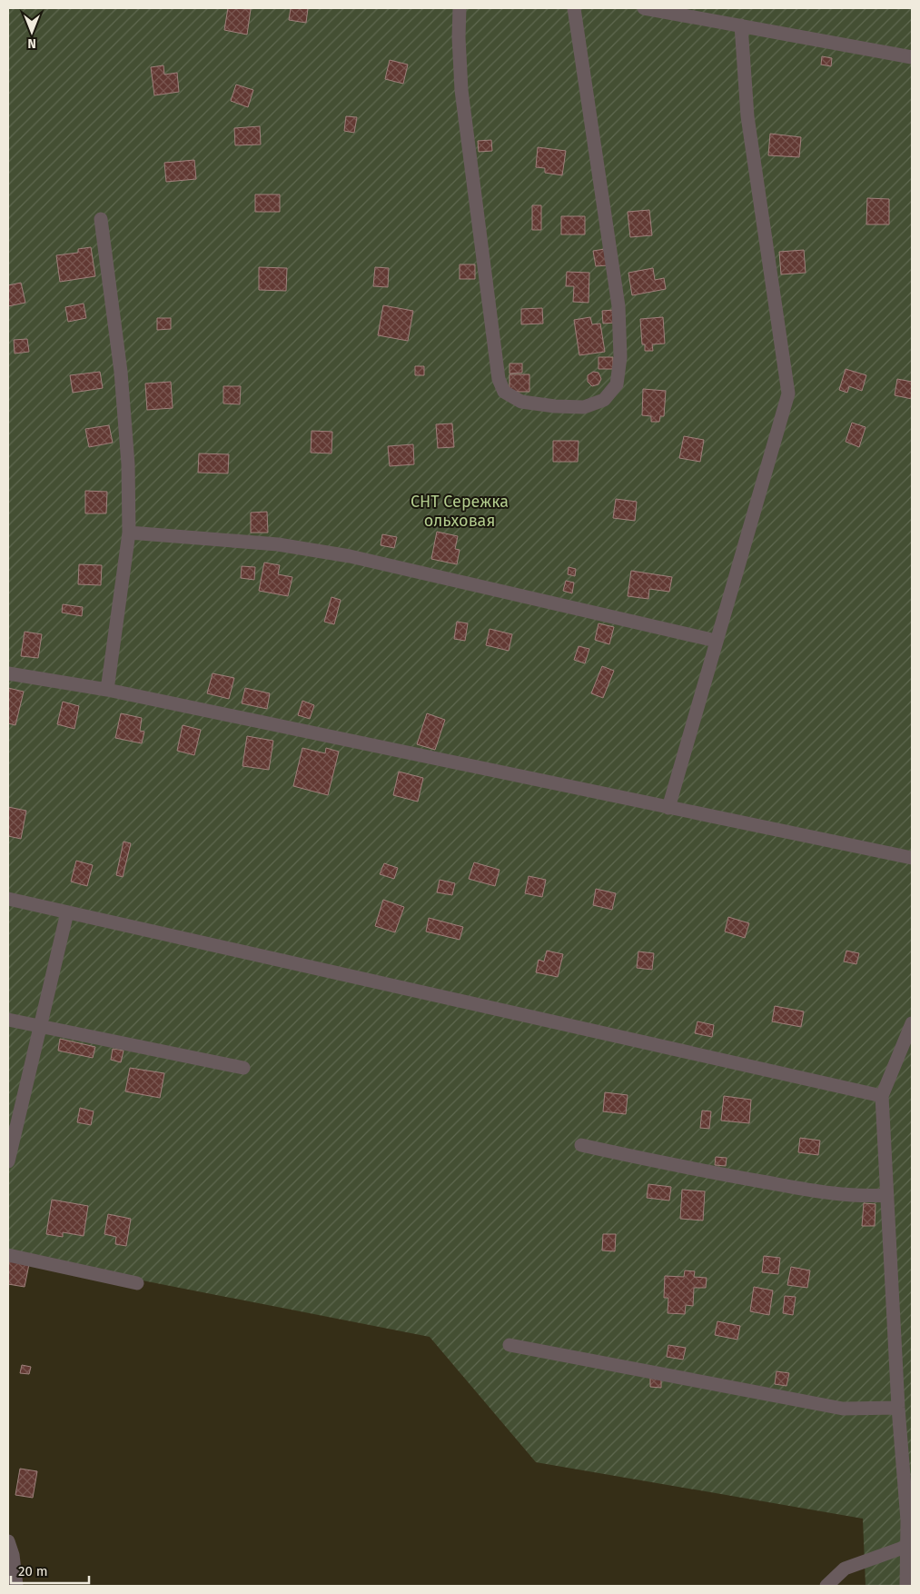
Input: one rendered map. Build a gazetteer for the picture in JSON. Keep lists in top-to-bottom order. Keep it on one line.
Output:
{"parks":["СНТ Сережка ольховая"],"scale_bar":"20 m","north":"bottom"}
